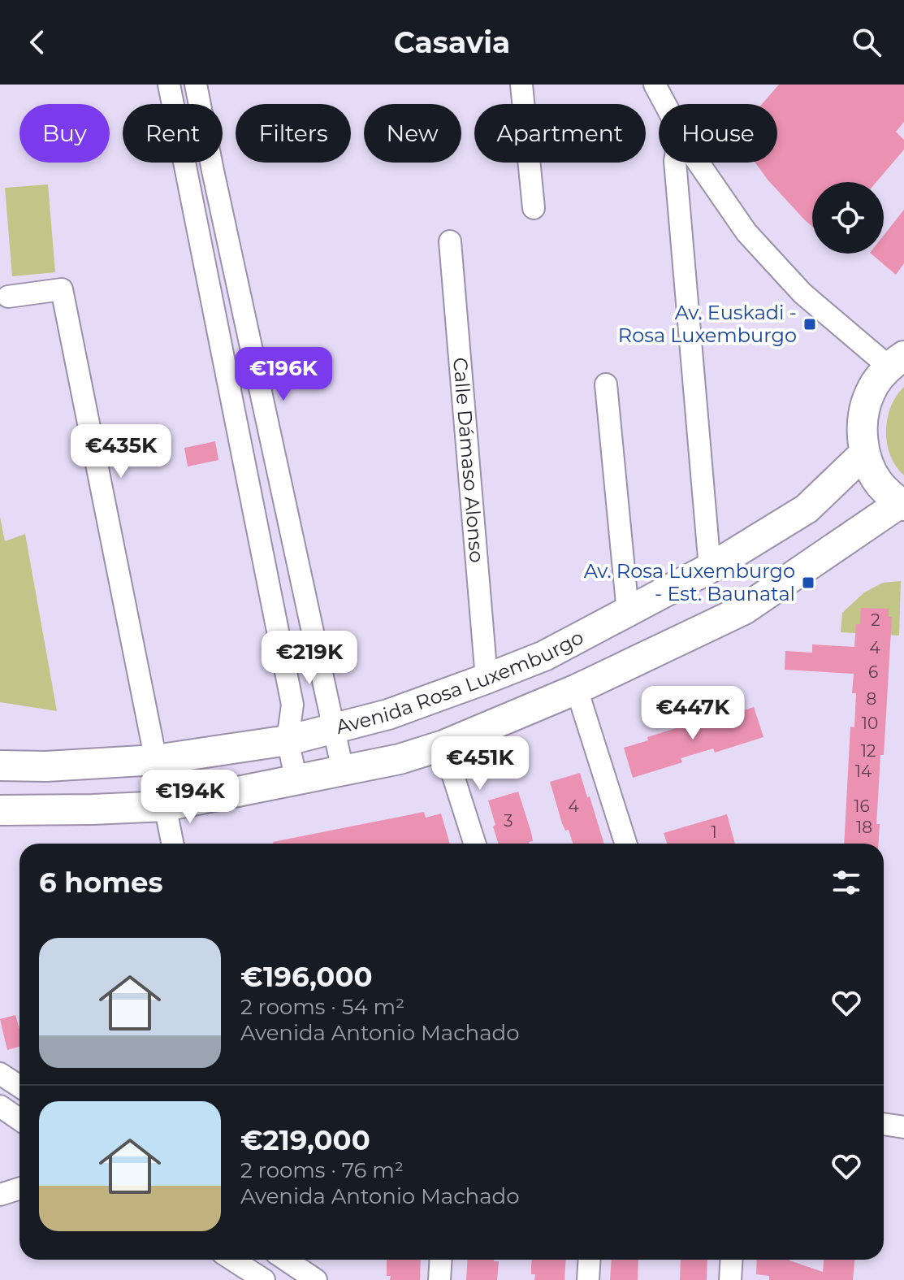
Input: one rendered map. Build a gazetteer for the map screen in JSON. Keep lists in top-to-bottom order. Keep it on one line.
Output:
{"streets":{"main road":["Avenida Rosa Luxemburgo"],"street":["Calle Dámaso Alonso"]},"crossings":[["Calle Dámaso Alonso","Avenida Rosa Luxemburgo"]],"places":{"transit":["Av. Euskadi - Rosa Luxemburgo","Av. Rosa Luxemburgo - Est. Baunatal"]},"house_numbers":["2","4","6","8","10","12","14","4","16","3","18","1"],"page":{"header":"Casavia","chip":["Buy","Rent","Filters","New","Apartment","House"],"price":["€196K","€435K","€219K","€447K","€451K","€194K"],"heading":"6 homes","list":[{"name":"€196,000","note":"2 rooms · 54 m² · Avenida Antonio Machado"},{"name":"€219,000","note":"2 rooms · 76 m² · Avenida Antonio Machado"}]}}
